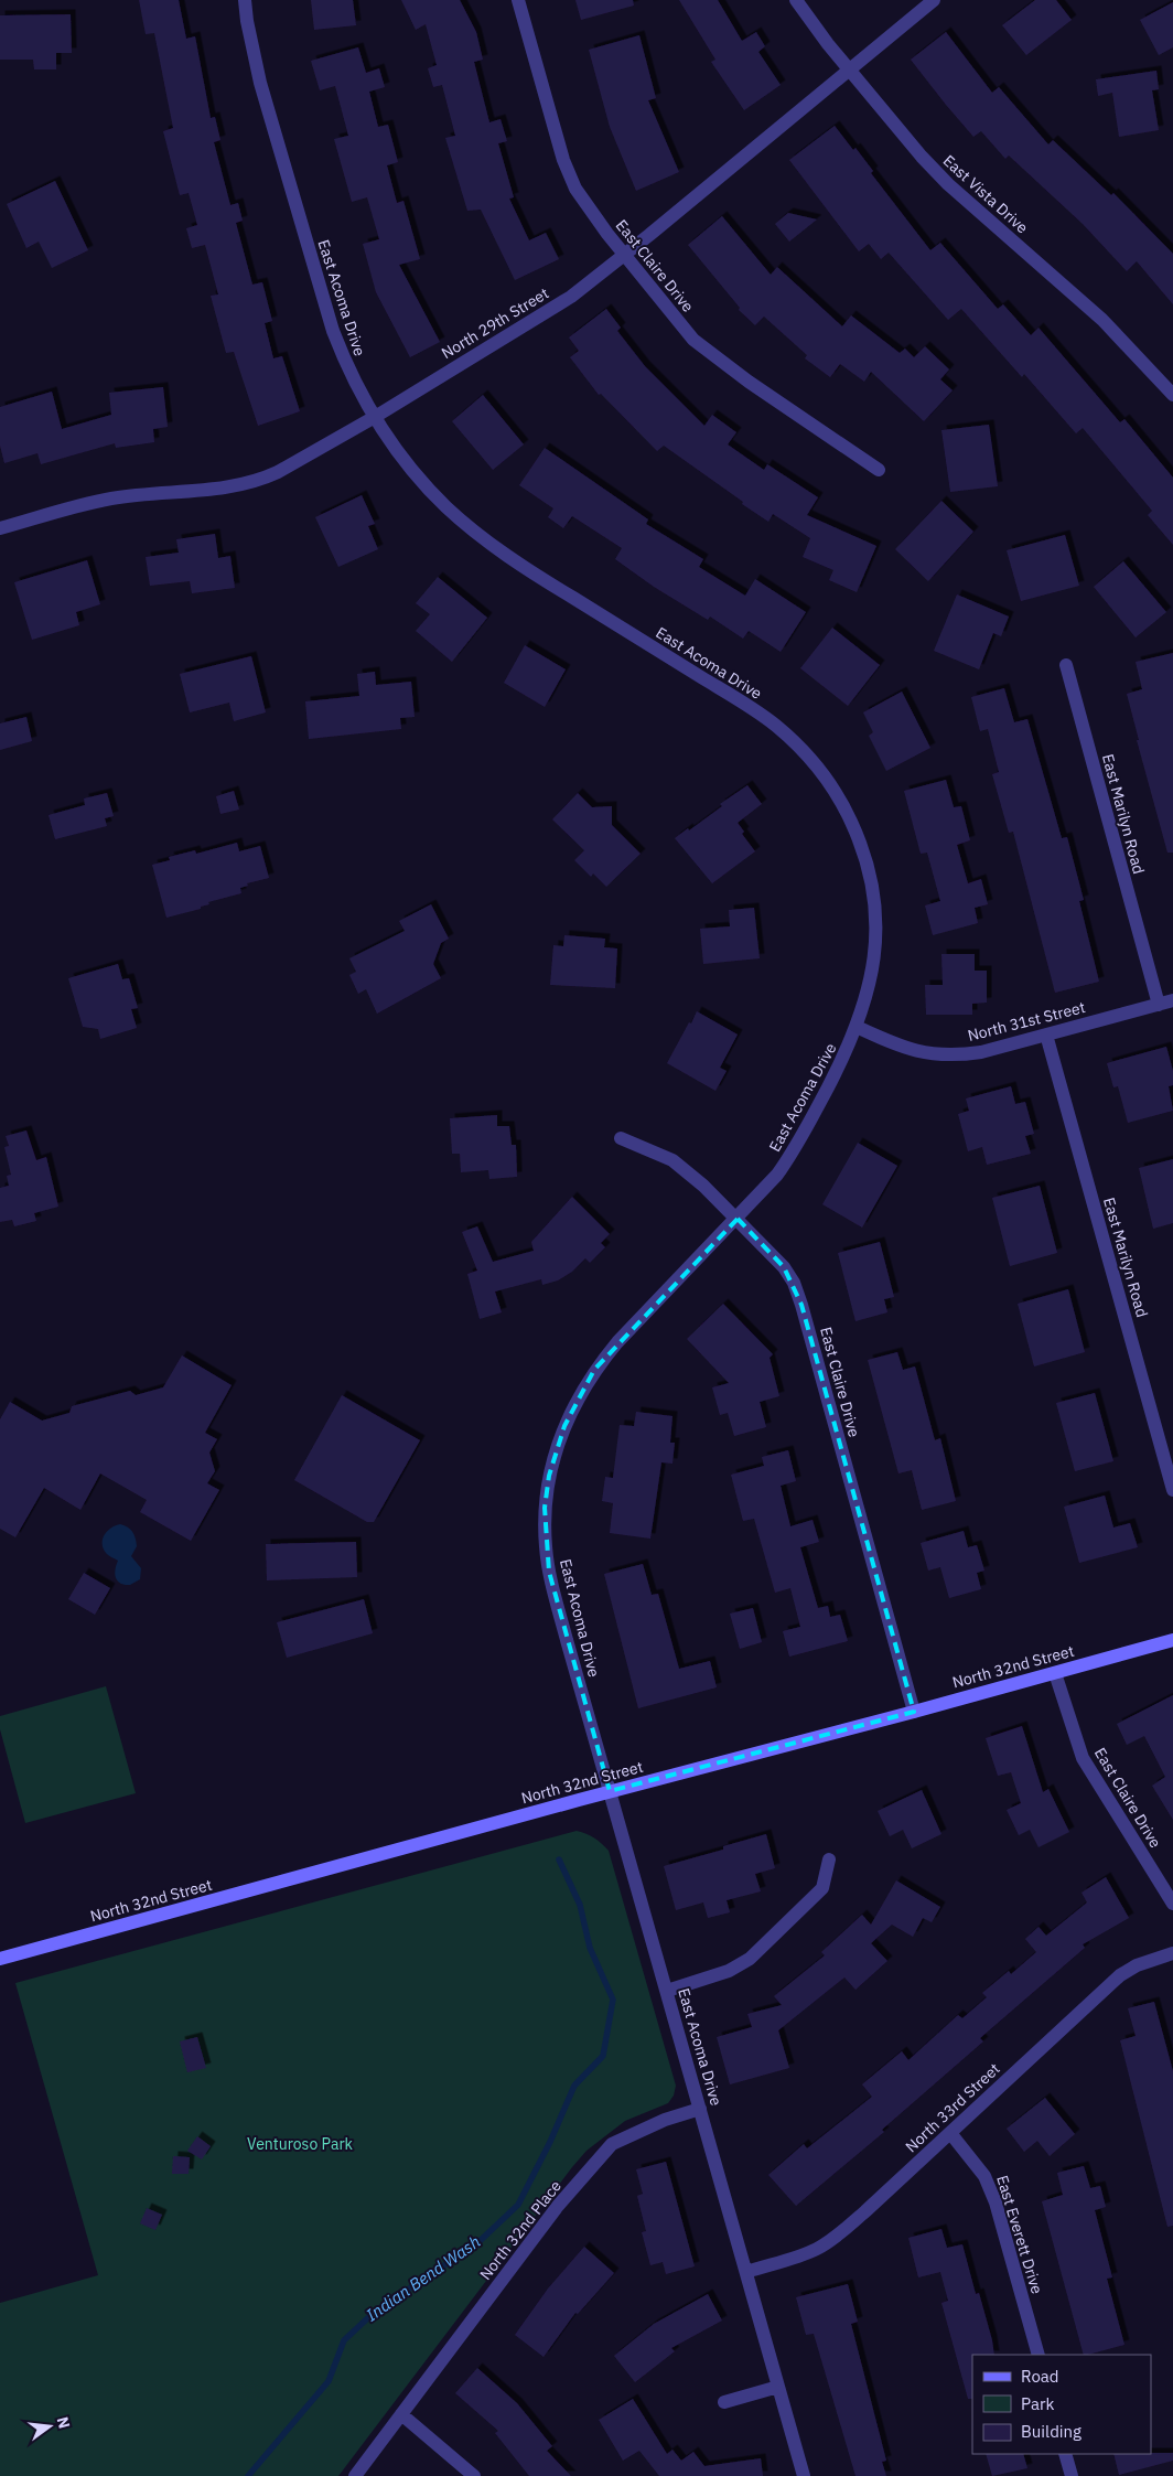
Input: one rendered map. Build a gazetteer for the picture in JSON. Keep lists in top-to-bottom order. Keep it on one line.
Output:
{"streets":{"main road":["North 32nd Street"],"street":["East Vista Drive","East Claire Drive","East Acoma Drive","North 29th Street","East Marilyn Road","North 31st Street","North 33rd Street","North 32nd Place","East Everett Drive"]},"crossings":[["East Vista Drive","North 29th Street"],["East Claire Drive","East Acoma Drive"],["East Claire Drive","North 29th Street"],["East Claire Drive","North 32nd Street"],["East Acoma Drive","North 29th Street"],["East Acoma Drive","North 31st Street"],["East Acoma Drive","North 32nd Street"],["East Acoma Drive","North 33rd Street"],["East Acoma Drive","North 32nd Place"],["East Marilyn Road","North 31st Street"],["North 33rd Street","East Everett Drive"]],"water":["Indian Bend Wash"],"parks":["Venturoso Park"],"legend":["Road","Park","Building"],"north":"right"}
